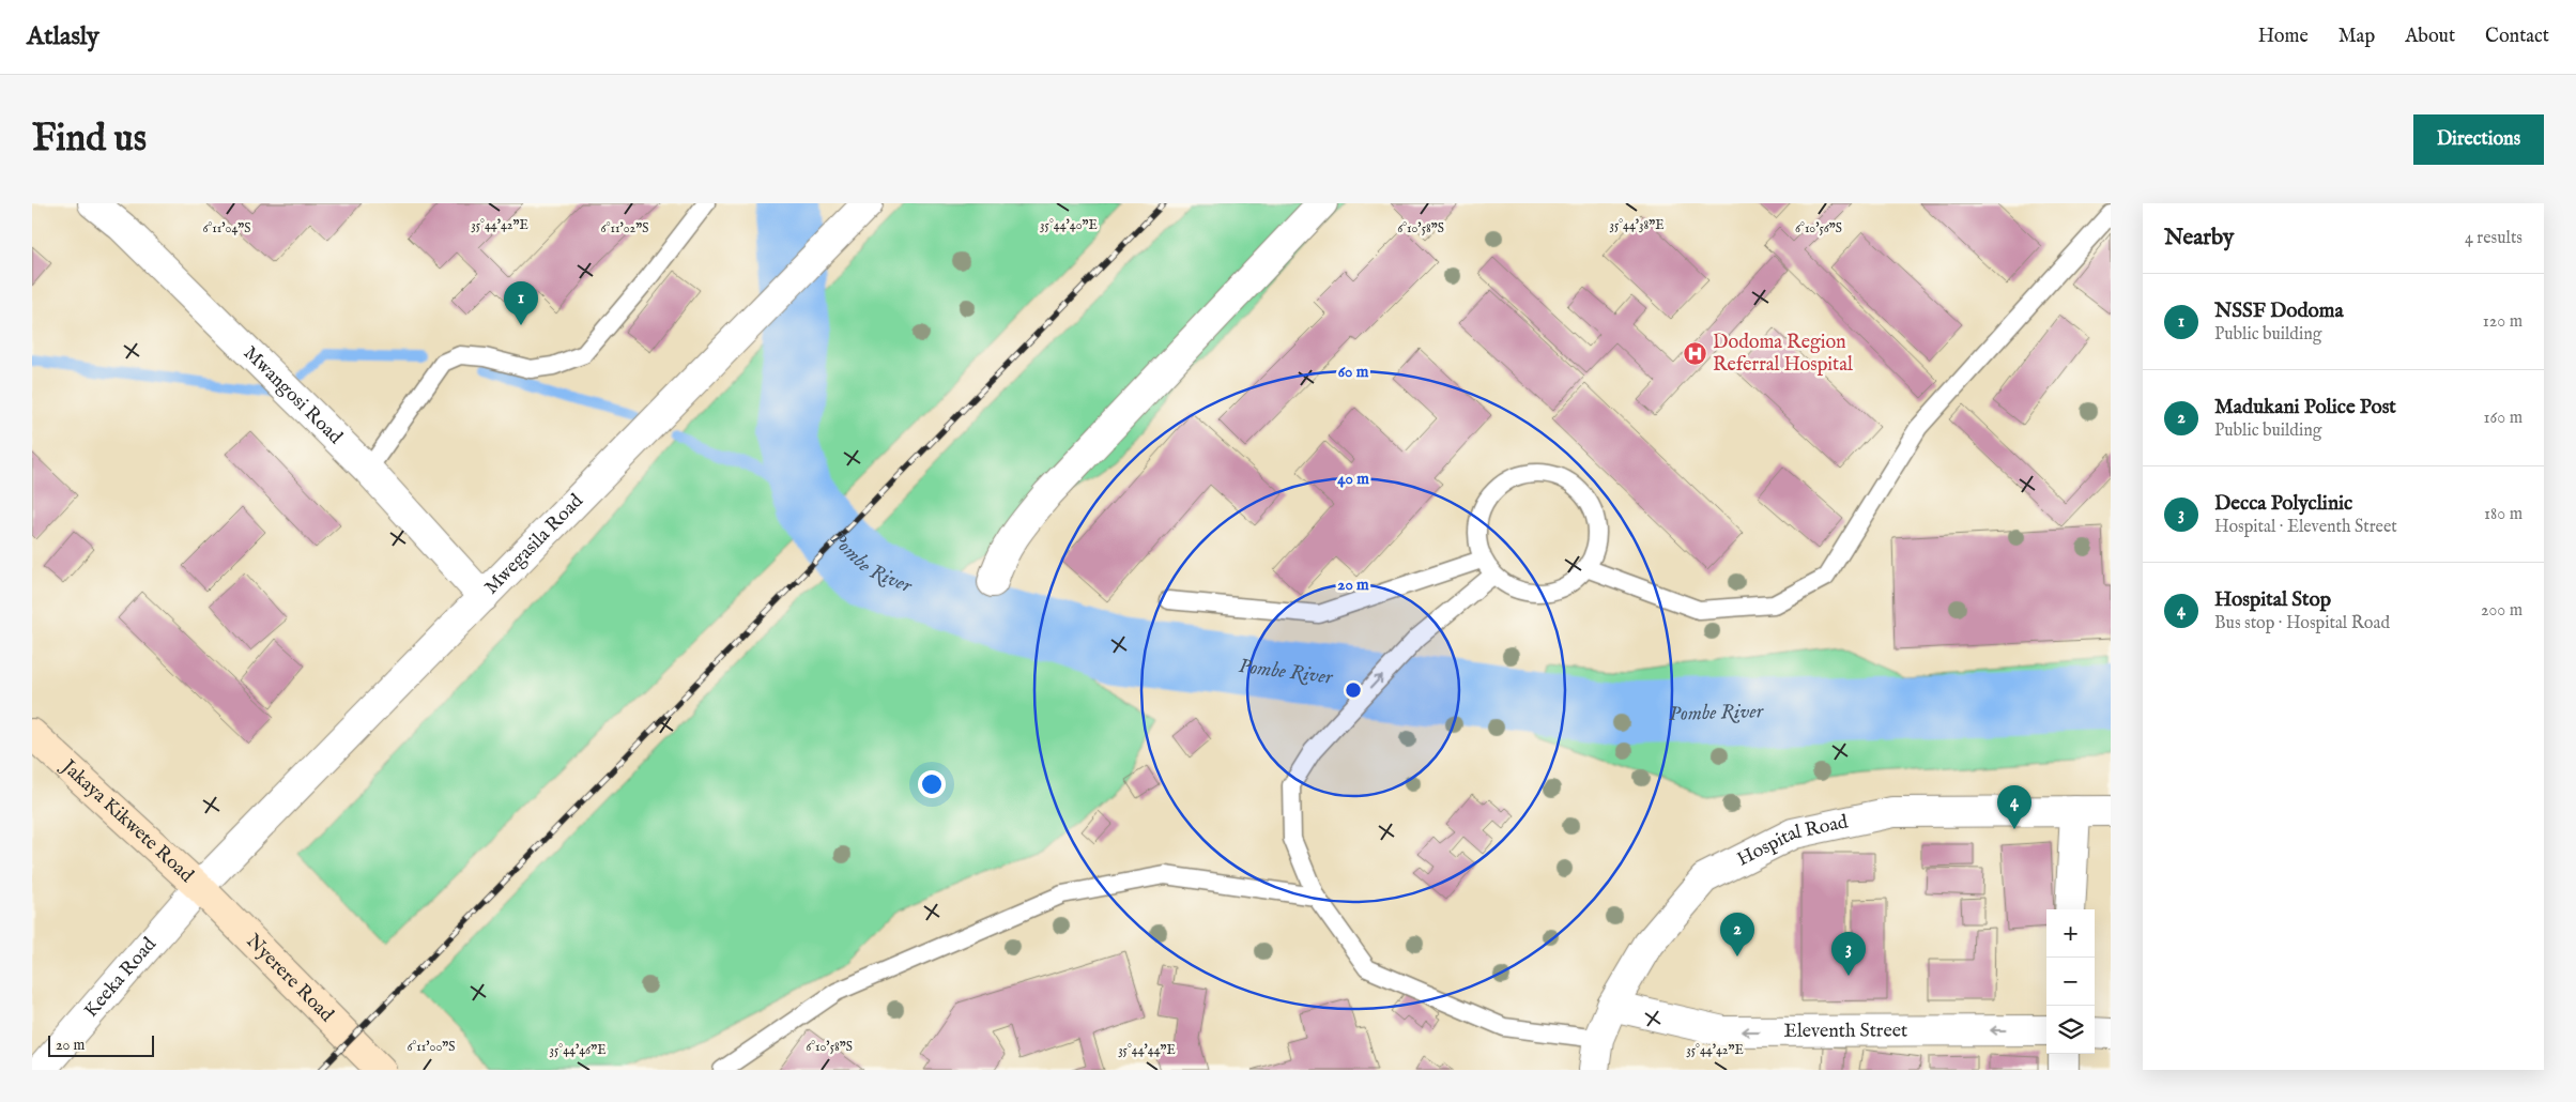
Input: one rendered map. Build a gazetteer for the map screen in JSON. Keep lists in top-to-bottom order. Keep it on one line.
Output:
{"streets":{"main road":["Jakaya Kikwete Road","Nyerere Road"],"street":["Mwangosi Road","Mwegasila Road","Hospital Road","Keeka Road","Eleventh Street"]},"crossings":[["Mwangosi Road","Mwegasila Road"],["Mwegasila Road","Jakaya Kikwete Road"],["Mwegasila Road","Keeka Road"],["Mwegasila Road","Nyerere Road"],["Jakaya Kikwete Road","Keeka Road"],["Jakaya Kikwete Road","Nyerere Road"],["Hospital Road","Eleventh Street"],["Keeka Road","Nyerere Road"]],"one_way":["Eleventh Street"],"water":["Pombe River"],"places":{"hospital":["Dodoma Region Referral Hospital"]},"scale_bar":"20 m","page":{"header":"Atlasly","nav":["Home","Map","About","Contact"],"buttons":"Directions","title":"Find us","heading":["Nearby","4 results"],"list":[{"mark":"1","name":"NSSF Dodoma","note":"Public building","value":"120 m"},{"mark":"2","name":"Madukani Police Post","note":"Public building","value":"160 m"},{"mark":"3","name":"Decca Polyclinic","note":"Hospital · Eleventh Street","value":"180 m"},{"mark":"4","name":"Hospital Stop","note":"Bus stop · Hospital Road","value":"200 m"}],"pins":["1","4","2","3"],"map_buttons":["+","−"],"scale":"20 m"},"coordinates":["35°44'42\"E","35°44'40\"E","35°44'38\"E","6°11'04\"S","6°11'02\"S","6°10'58\"S","6°10'56\"S","6°11'00\"S","35°44'46\"E","35°44'44\"E"],"rings":["60 m","40 m","20 m"]}
